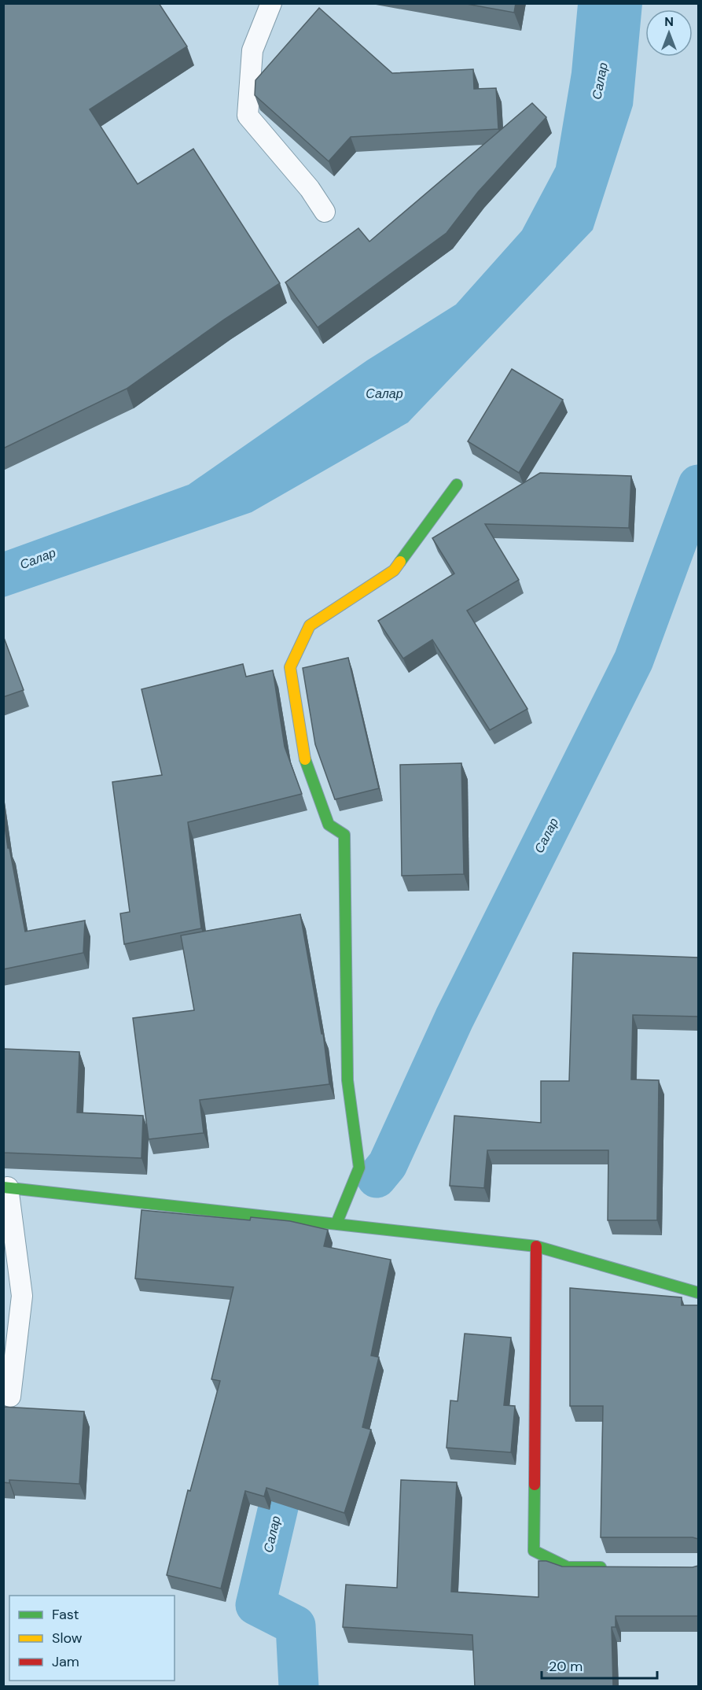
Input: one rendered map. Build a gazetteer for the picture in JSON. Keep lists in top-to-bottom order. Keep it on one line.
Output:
{"water":["Салар"],"legend":["Fast","Slow","Jam"],"scale_bar":"20 m","north":"top"}
